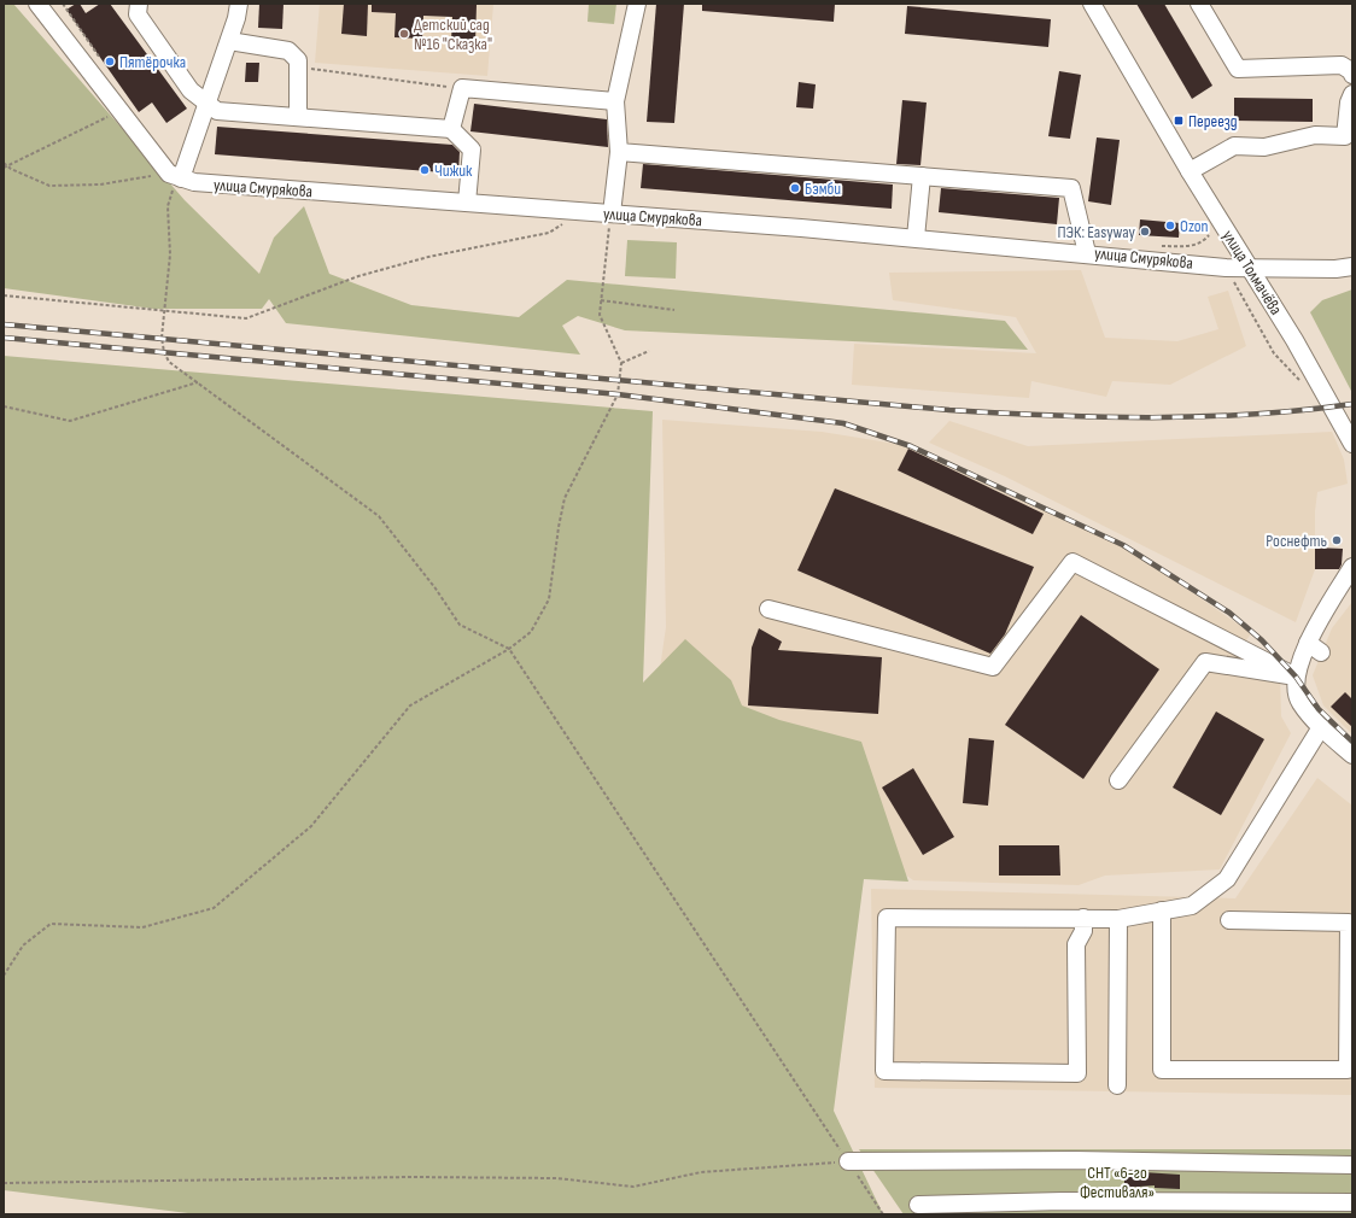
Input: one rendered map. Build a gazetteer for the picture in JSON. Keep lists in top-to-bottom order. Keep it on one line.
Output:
{"streets":{"street":["улица Смурякова","улица Толмачёва"]},"crossings":[["улица Смурякова","улица Толмачёва"]],"parks":["СНТ «6-го Фестиваля»"],"places":{"other":["Детский сад №16 \"Сказка\"","Пятёрочка","Чижик","Бэмби","Ozon","ПЭК: Easyway","Роснефть"],"transit":["Переезд"]}}
